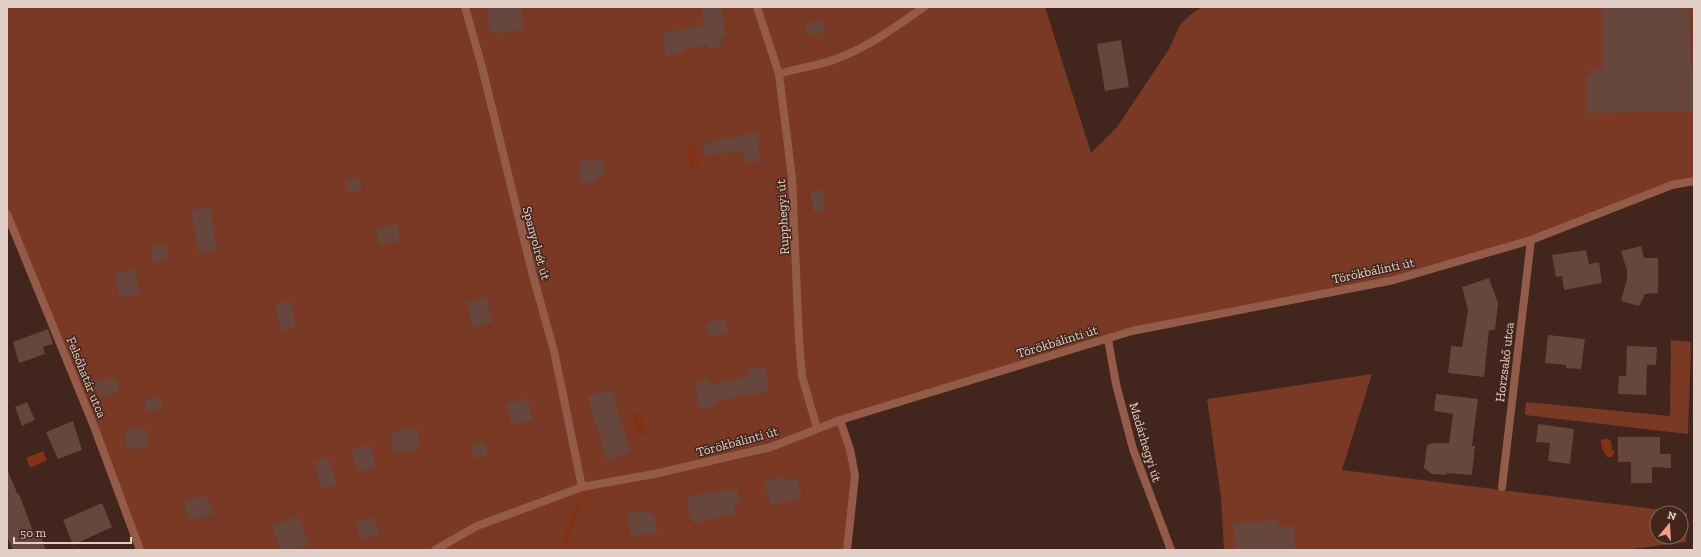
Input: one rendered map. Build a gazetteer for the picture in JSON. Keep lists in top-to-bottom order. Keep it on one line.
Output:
{"streets":{"street":["Rupphegyi út","Spanyolrét út","Törökbálinti út","Horzsakő utca","Felsőhatár utca","Madárhegyi út"]},"crossings":[["Rupphegyi út","Törökbálinti út"],["Spanyolrét út","Törökbálinti út"],["Törökbálinti út","Horzsakő utca"],["Törökbálinti út","Madárhegyi út"]],"scale_bar":"50 m","north":"top"}
